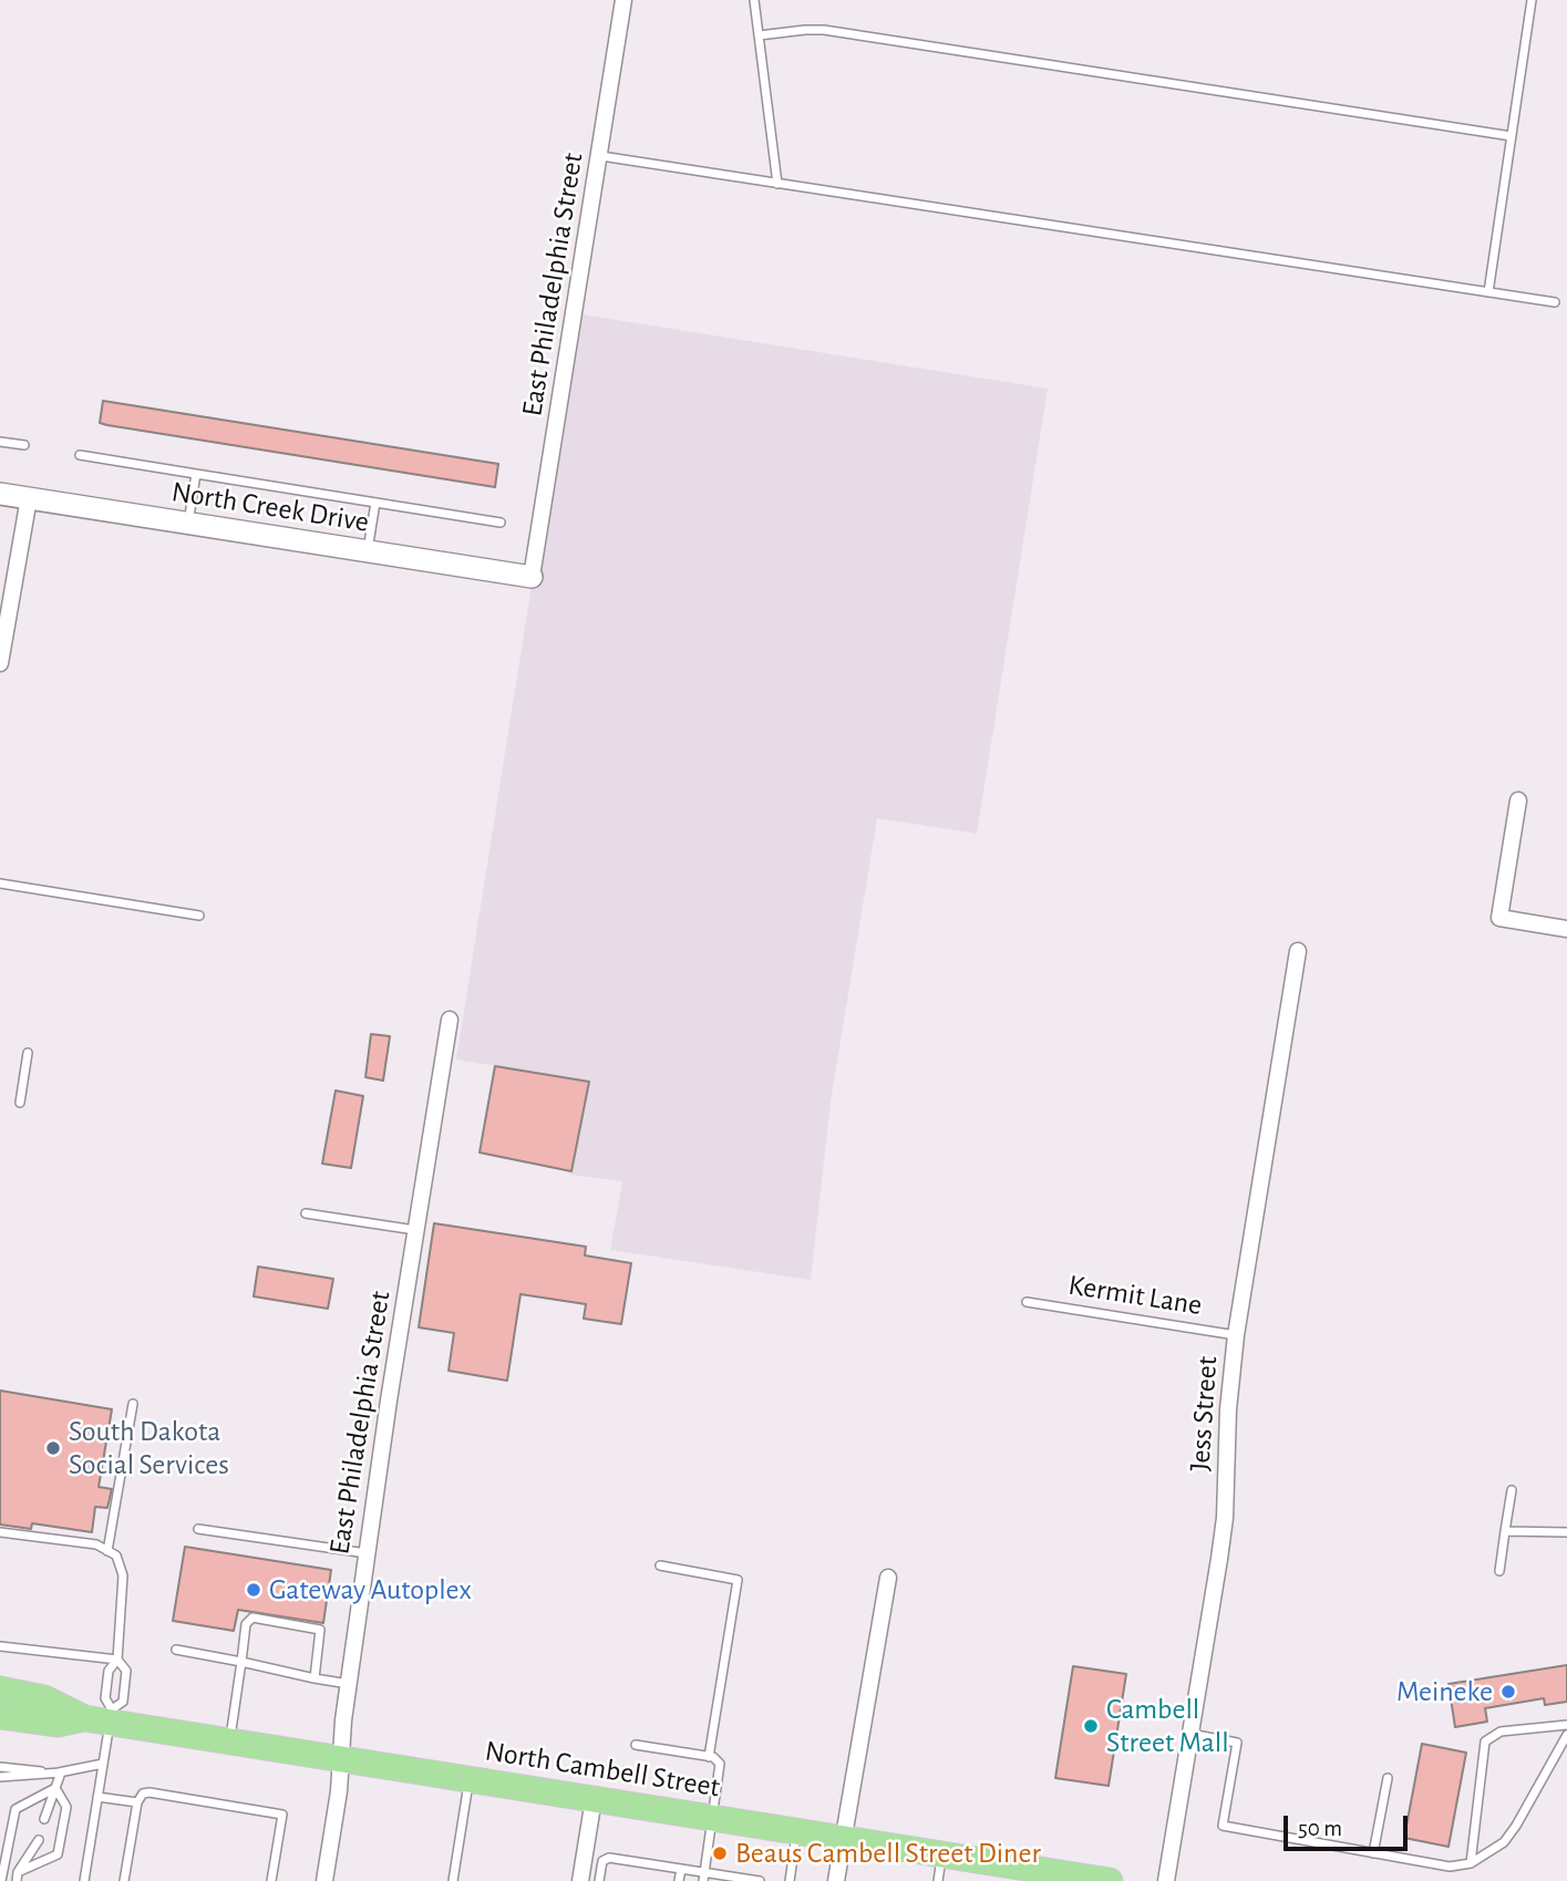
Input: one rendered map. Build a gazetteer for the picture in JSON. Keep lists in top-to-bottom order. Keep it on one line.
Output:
{"streets":{"main road":["North Cambell Street"],"street":["East Philadelphia Street","North Creek Drive","Jess Street"],"lane":["Kermit Lane"]},"crossings":[["East Philadelphia Street","North Creek Drive"],["East Philadelphia Street","North Cambell Street"],["Kermit Lane","Jess Street"]],"places":["South Dakota Social Services","Gateway Autoplex","Meineke","Cambell Street Mall","Beaus Cambell Street Diner"],"scale_bar":"50 m"}
